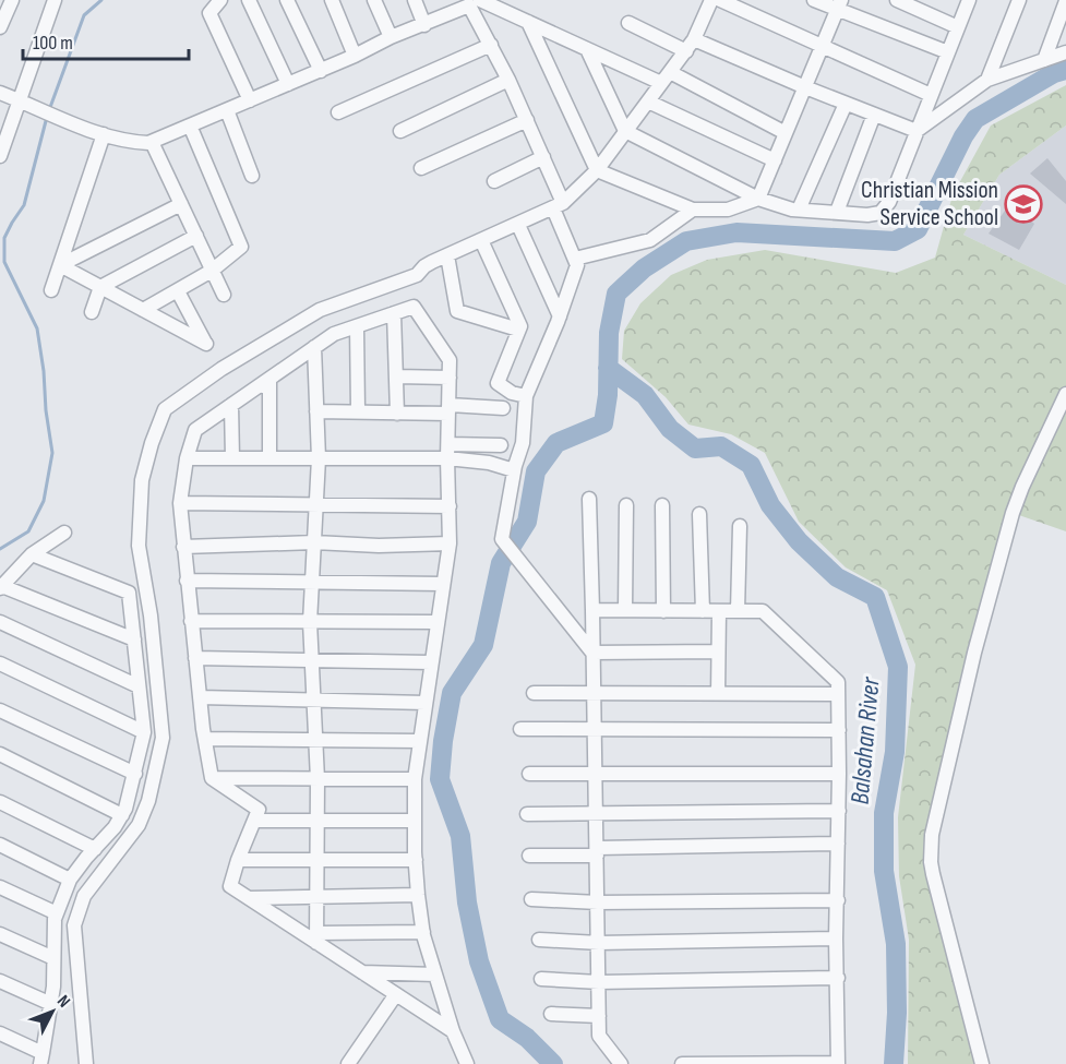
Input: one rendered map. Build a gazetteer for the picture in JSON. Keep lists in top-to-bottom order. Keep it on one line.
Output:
{"water":["Balsahan River"],"places":{"school or university":["Christian Mission Service School"]},"scale_bar":"100 m","north":"top right"}
